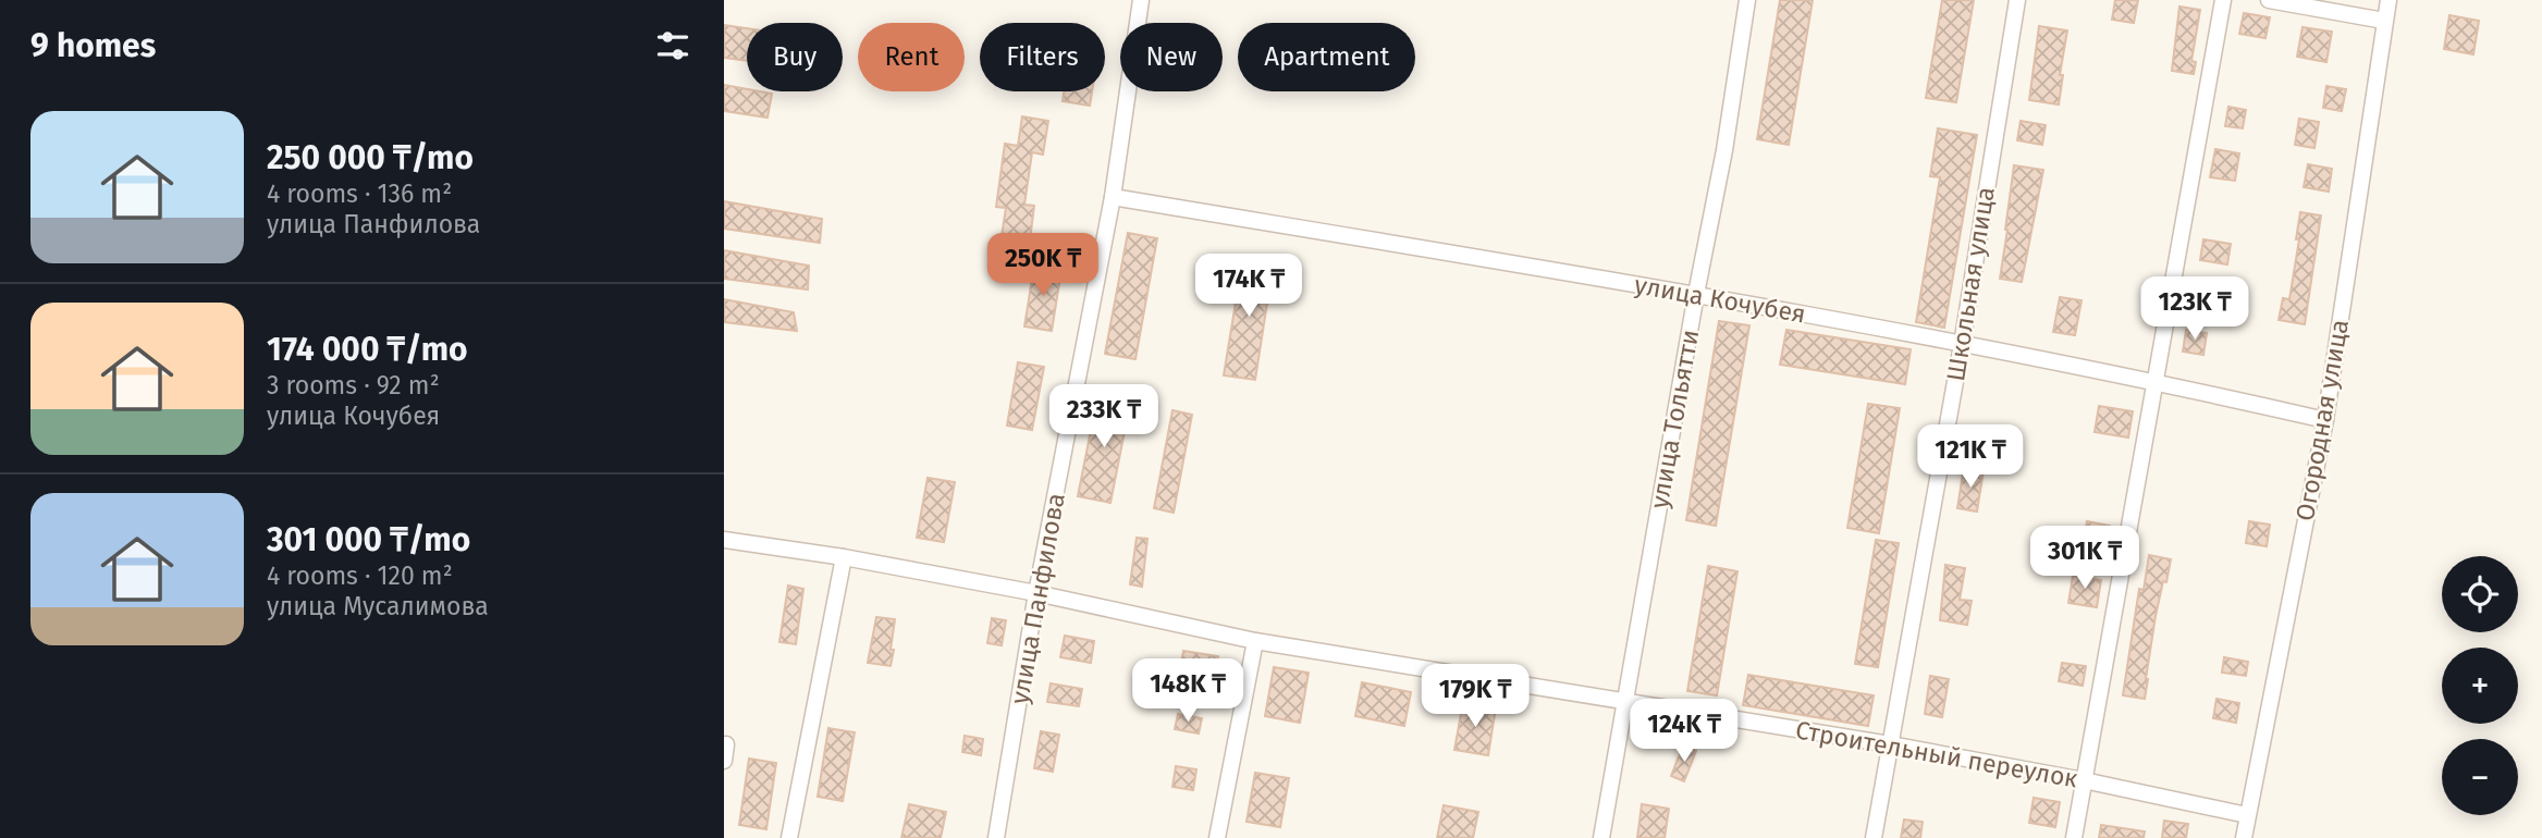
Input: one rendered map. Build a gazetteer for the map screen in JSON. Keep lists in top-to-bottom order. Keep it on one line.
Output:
{"streets":{"street":["Школьная улица","улица Кочубея","улица Тольятти","Огородная улица","улица Панфилова","Строительный переулок"]},"crossings":[["Школьная улица","улица Кочубея"],["Школьная улица","Строительный переулок"],["улица Кочубея","улица Тольятти"],["улица Кочубея","Огородная улица"],["улица Кочубея","улица Панфилова"],["улица Тольятти","Строительный переулок"],["Огородная улица","Строительный переулок"],["улица Панфилова","Строительный переулок"]],"page":{"heading":"9 homes","chip":["Buy","Rent","Filters","New","Apartment"],"list":[{"name":"250 000 ₸/mo","note":"4 rooms · 136 m² · улица Панфилова"},{"name":"174 000 ₸/mo","note":"3 rooms · 92 m² · улица Кочубея"},{"name":"301 000 ₸/mo","note":"4 rooms · 120 m² · улица Мусалимова"}],"price":["250K ₸","174K ₸","123K ₸","233K ₸","121K ₸","301K ₸","148K ₸","179K ₸","124K ₸"],"map_buttons":["+","−"]}}
